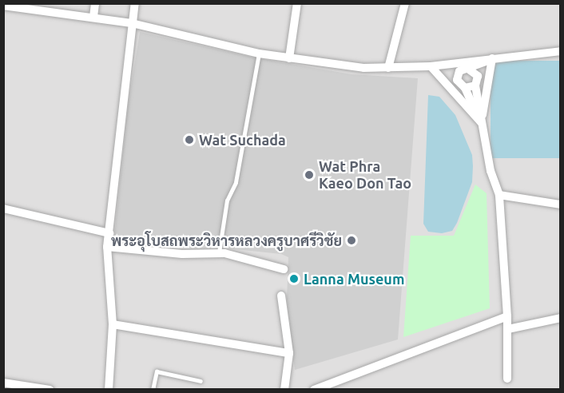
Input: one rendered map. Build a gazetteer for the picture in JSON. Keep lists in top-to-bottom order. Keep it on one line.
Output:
{"places":["Wat Suchada","Wat Phra Kaeo Don Tao","พระอุโบสถพระวิหารหลวงครูบาศรีวิชัย","Lanna Museum"]}
